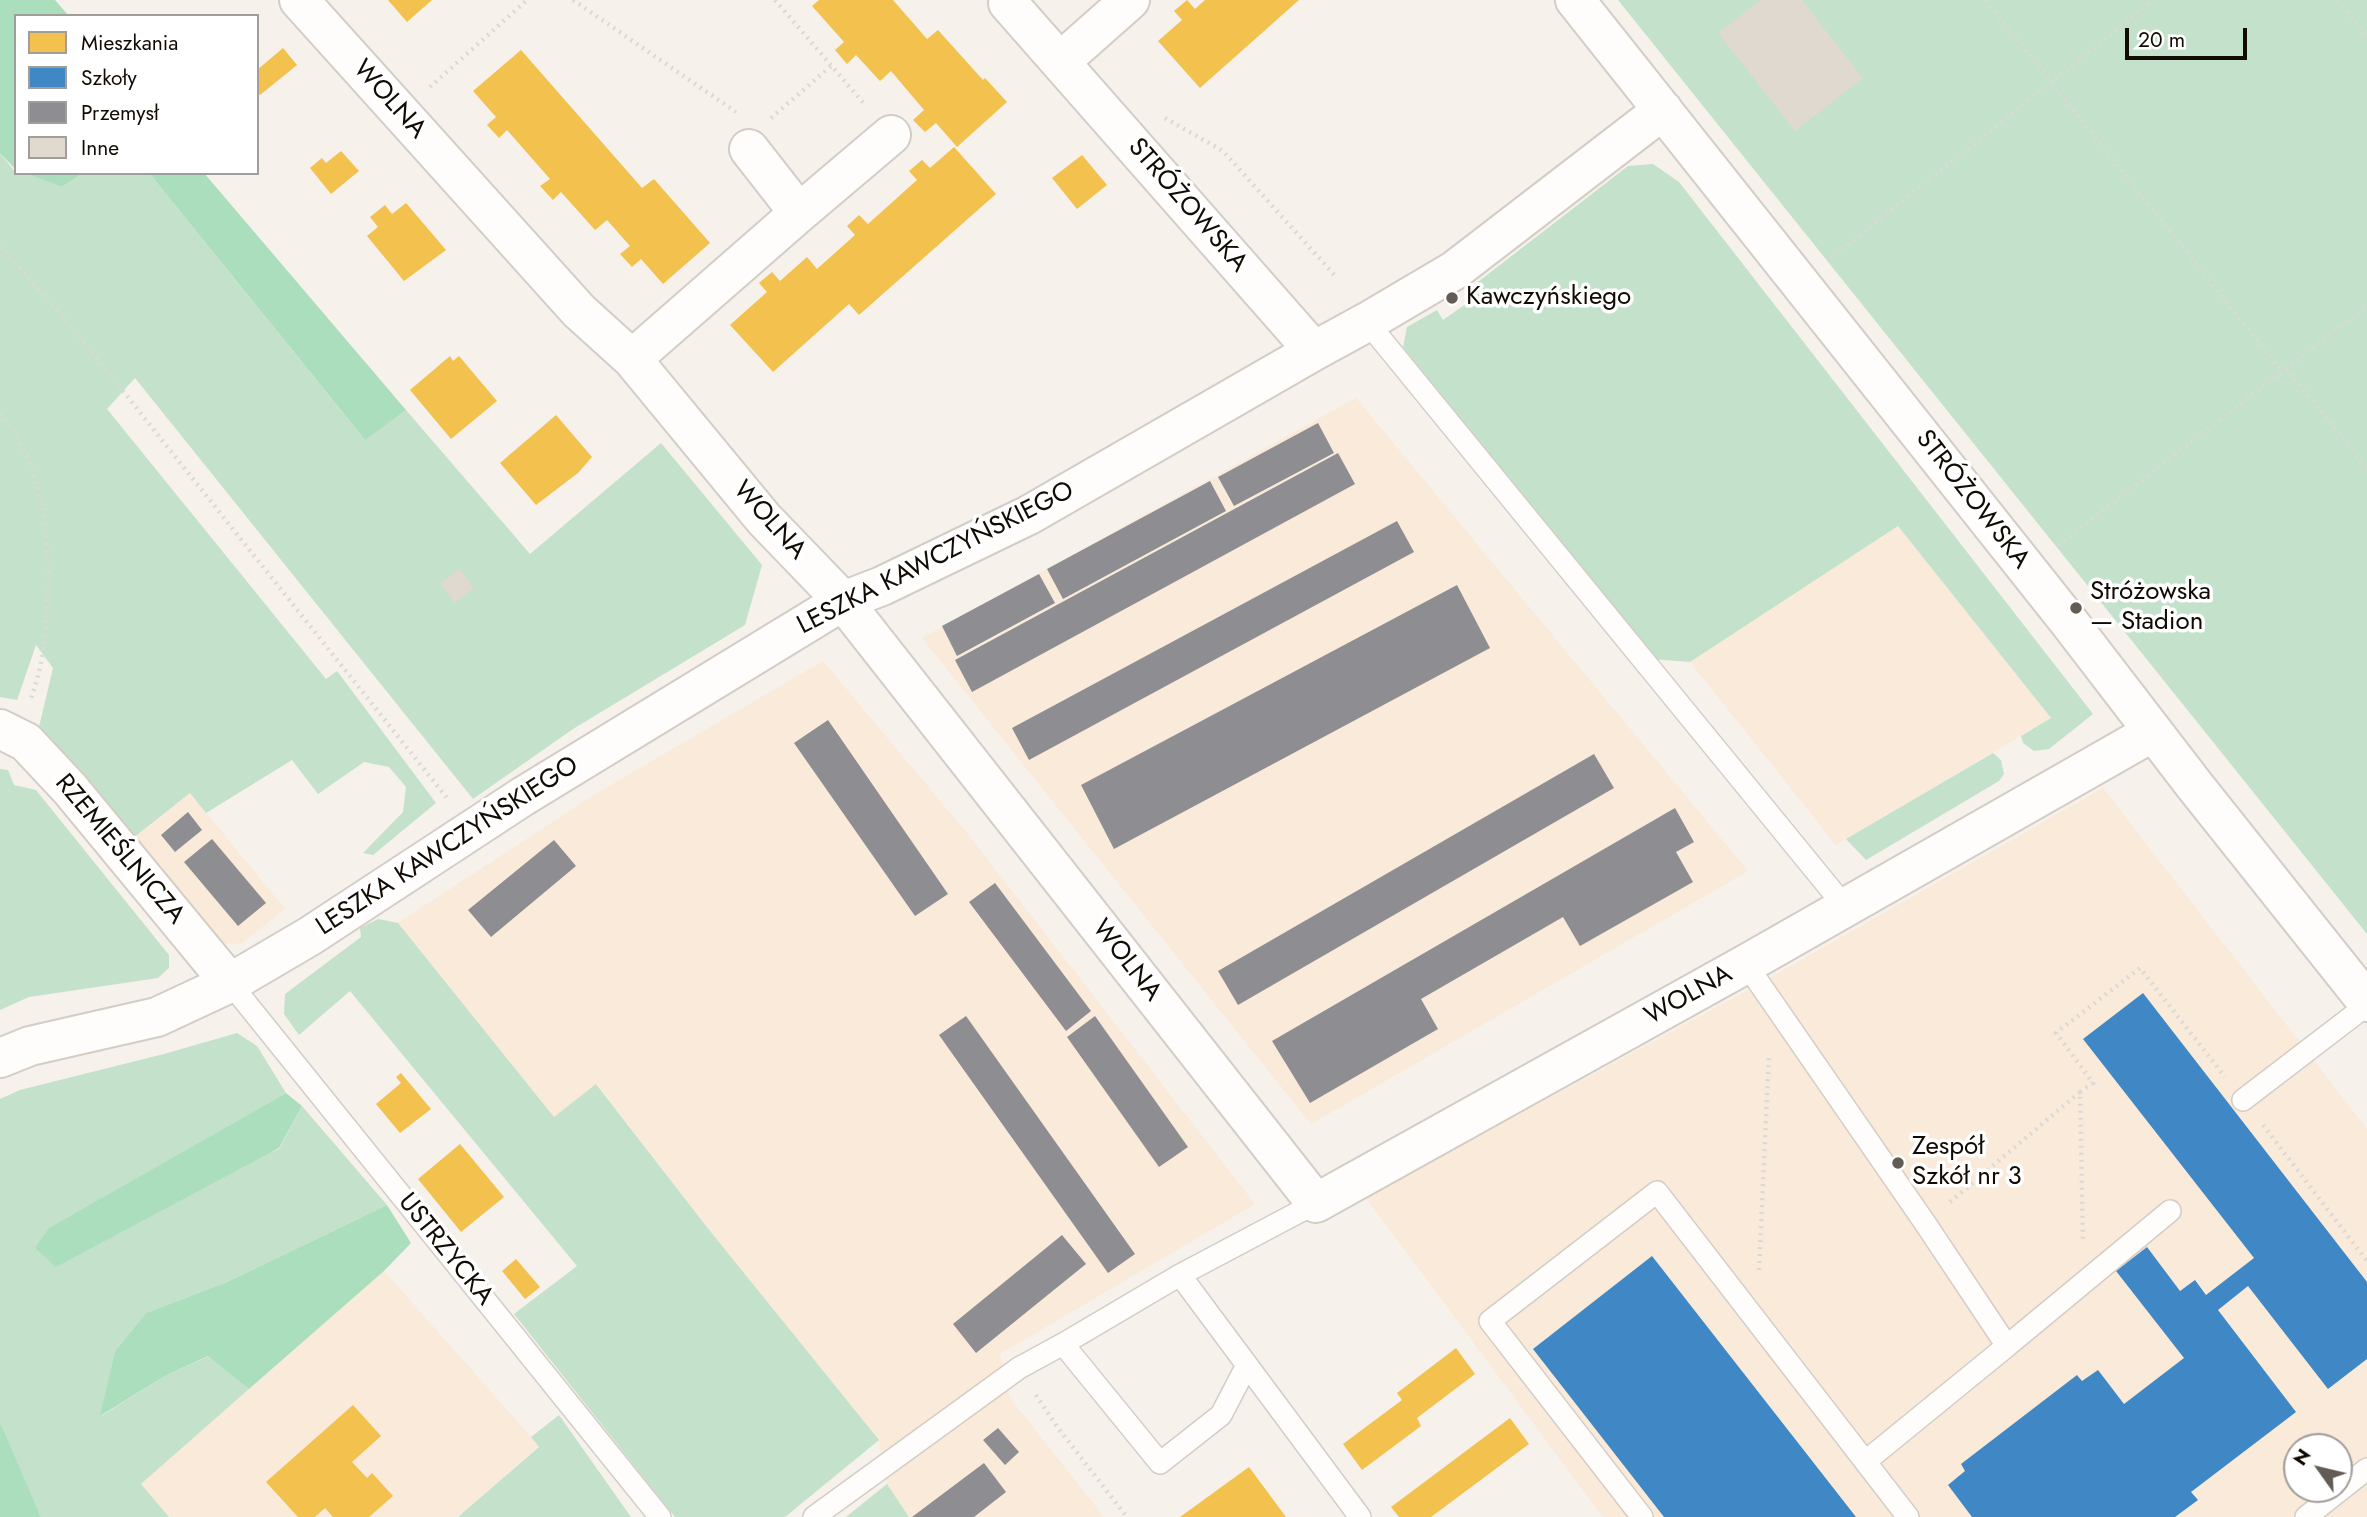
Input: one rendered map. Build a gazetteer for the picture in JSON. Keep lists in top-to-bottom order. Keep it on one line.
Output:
{"streets":{"street":["WOLNA","STRÓŻOWSKA","LESZKA KAWCZYŃSKIEGO","RZEMIEŚLNICZA"],"lane":["USTRZYCKA"]},"crossings":[["WOLNA","STRÓŻOWSKA"],["WOLNA","LESZKA KAWCZYŃSKIEGO"],["STRÓŻOWSKA","LESZKA KAWCZYŃSKIEGO"],["LESZKA KAWCZYŃSKIEGO","RZEMIEŚLNICZA"],["LESZKA KAWCZYŃSKIEGO","USTRZYCKA"],["RZEMIEŚLNICZA","USTRZYCKA"]],"places":["Kawczyńskiego","Stróżowska — Stadion","Zespół Szkół nr 3"],"legend":["Mieszkania","Szkoły","Przemysł","Inne"],"scale_bar":"20 m","north":"top left"}
